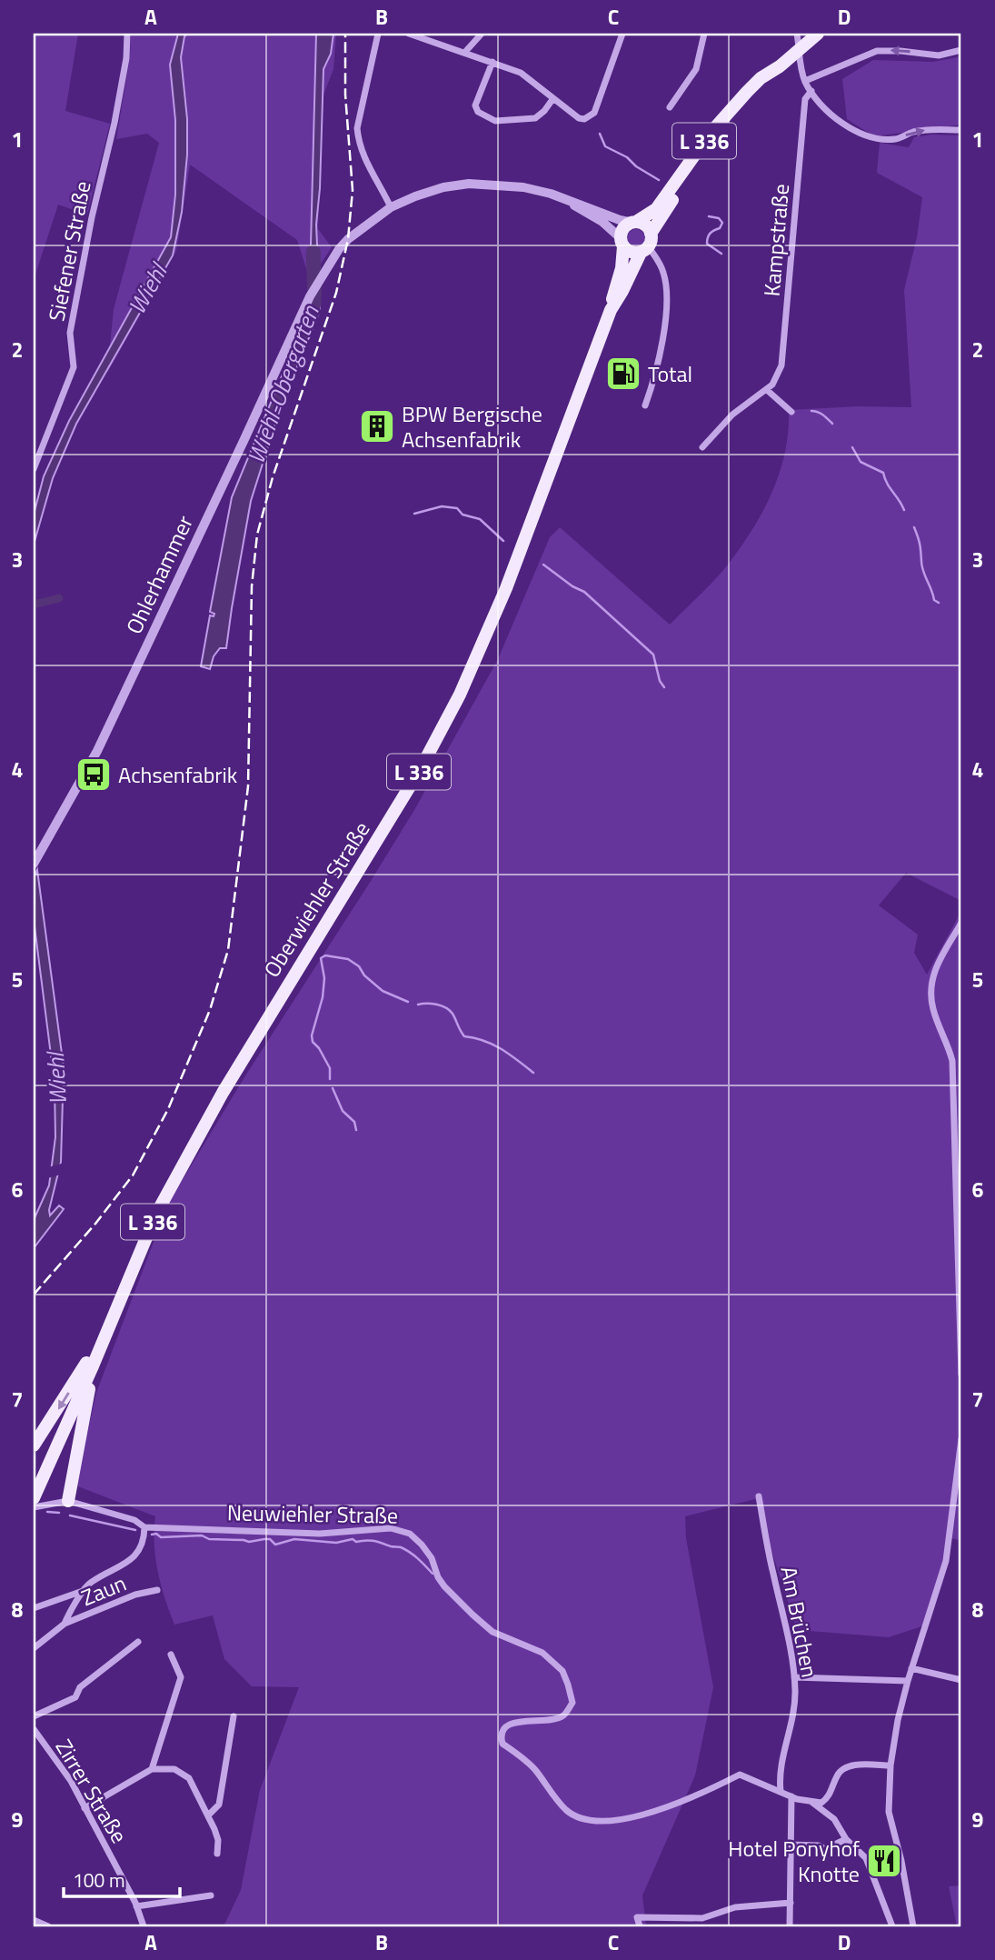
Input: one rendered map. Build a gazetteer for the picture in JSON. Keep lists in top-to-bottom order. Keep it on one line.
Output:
{"streets":{"main road":["L 336","Oberwiehler Straße"],"street":["Kampstraße","Siefener Straße","Ohlerhammer","Neuwiehler Straße","Zaun","Am Brüchen","Zirrer Straße"]},"crossings":[["L 336","Oberwiehler Straße"],["L 336","Neuwiehler Straße"],["Neuwiehler Straße","Zaun"],["Neuwiehler Straße","Am Brüchen"]],"water":["Wiehl","Wiehl-Obergarten"],"places":{"fuel station":["Total"],"building":["BPW Bergische Achsenfabrik"],"bus stop":["Achsenfabrik"],"restaurant":["Hotel Ponyhof Knotte"]},"scale_bar":"100 m","grid":{"columns":["A","B","C","D"],"rows":["1","2","3","4","5","6","7","8","9"]}}
